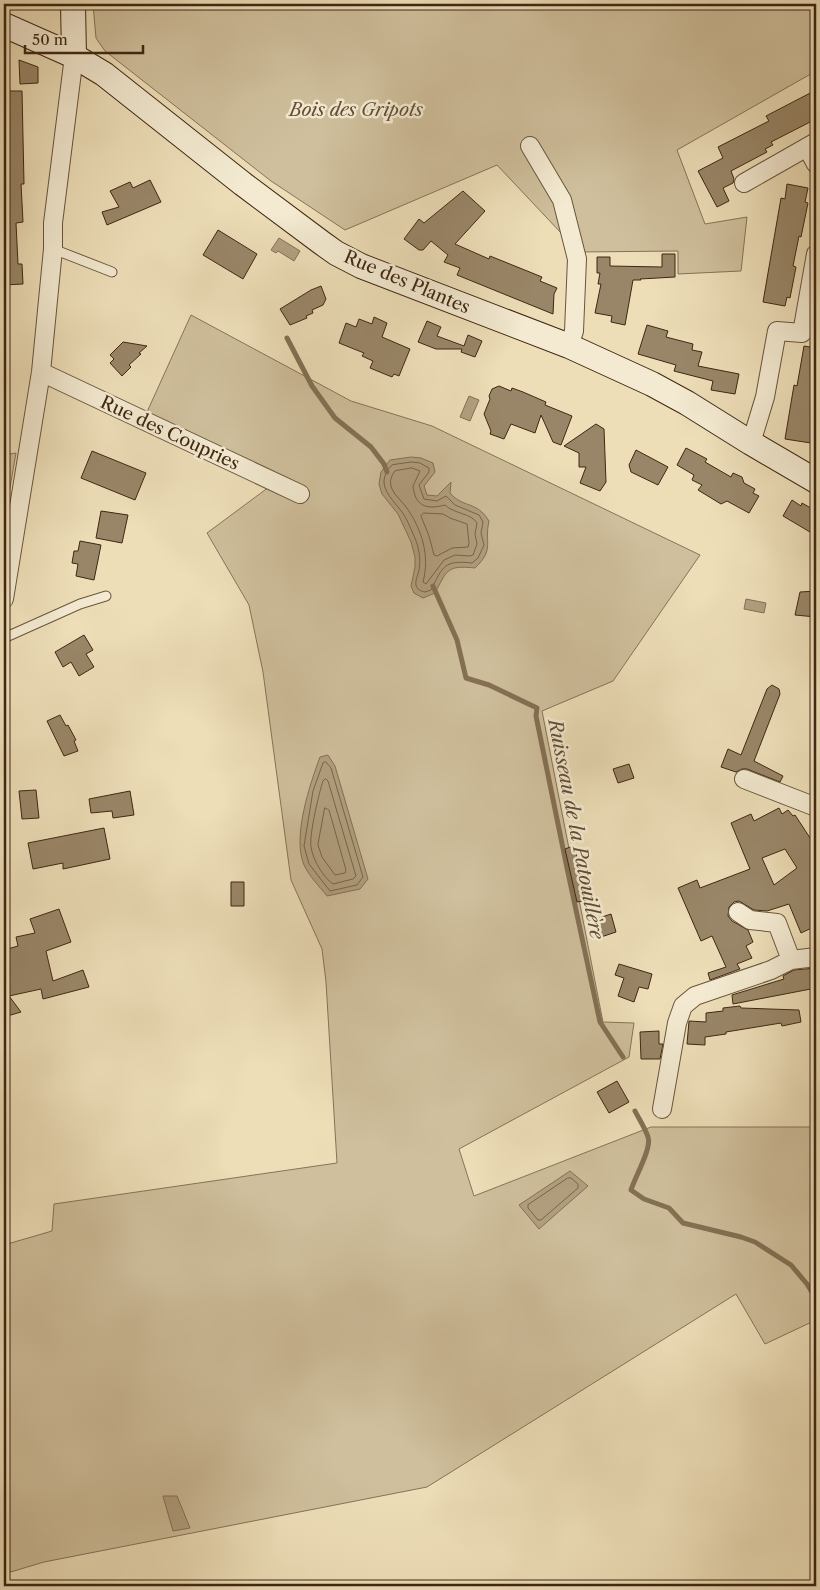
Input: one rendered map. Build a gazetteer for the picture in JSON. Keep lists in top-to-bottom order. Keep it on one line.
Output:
{"streets":{"street":["Rue des Plantes","Rue des Coupries"]},"water":["Ruisseau de la Patouillère"],"parks":["Bois des Gripots"],"scale_bar":"50 m"}
